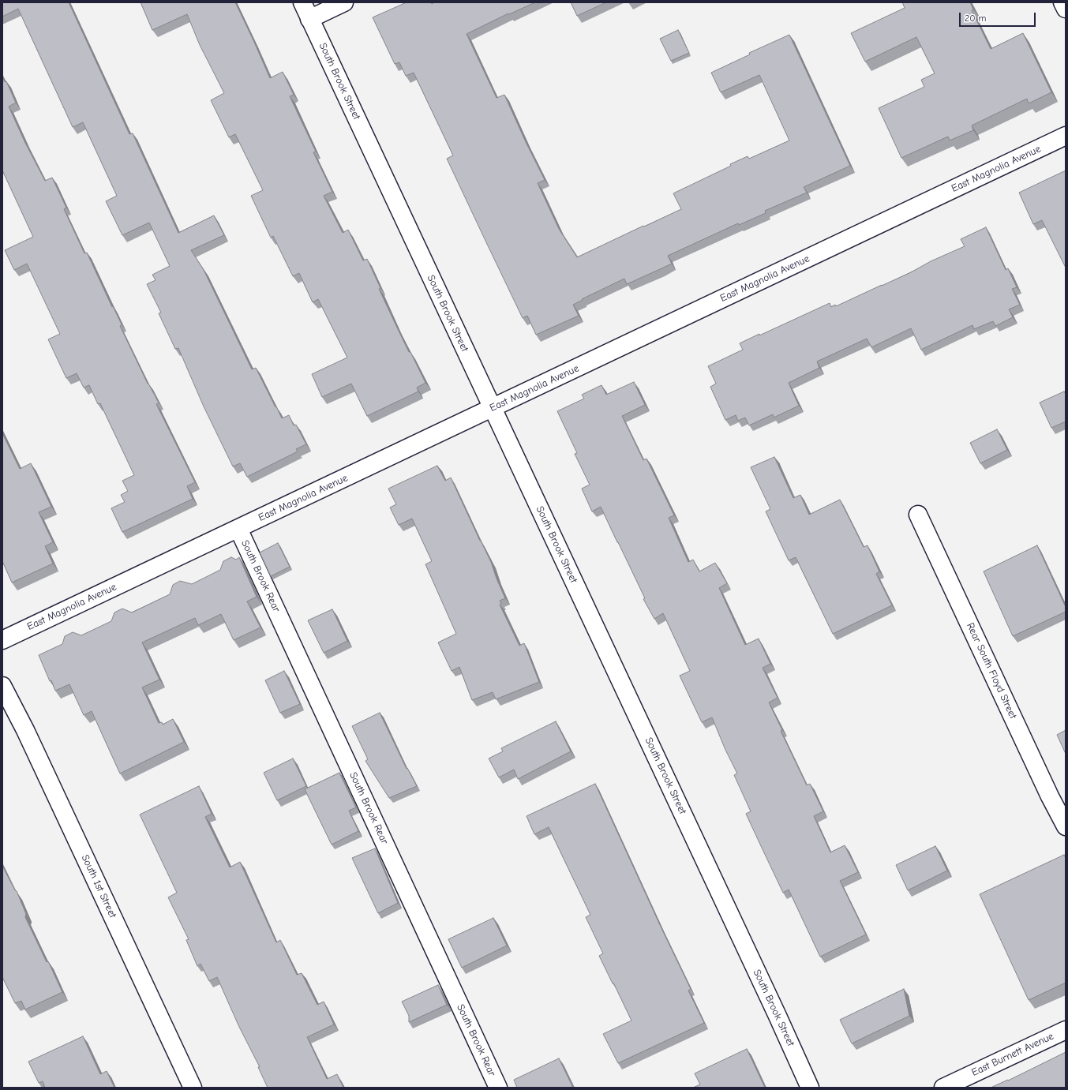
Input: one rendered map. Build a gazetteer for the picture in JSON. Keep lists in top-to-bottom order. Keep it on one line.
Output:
{"streets":{"street":["South Brook Street","East Magnolia Avenue","South Brook Rear","Rear South Floyd Street","South 1st Street","East Burnett Avenue"]},"crossings":[["South Brook Street","East Magnolia Avenue"],["East Magnolia Avenue","South Brook Rear"]],"scale_bar":"20 m"}
